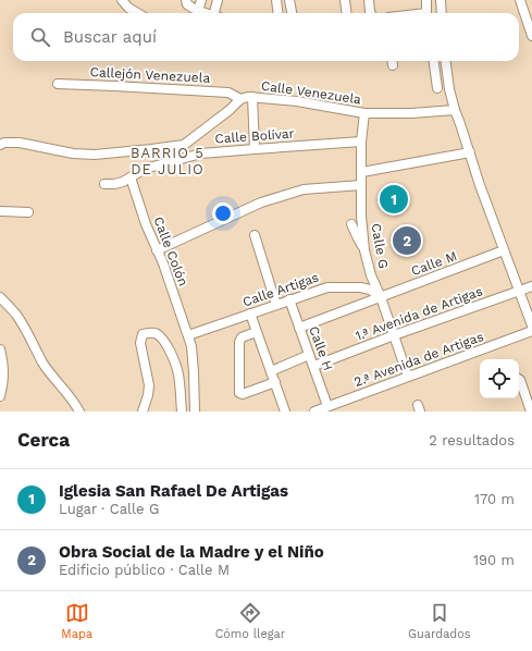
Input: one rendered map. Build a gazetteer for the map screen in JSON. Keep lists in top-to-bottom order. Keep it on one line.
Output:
{"streets":{"street":["Callejón Venezuela","Calle Venezuela","Calle Bolívar","Calle G","Calle Colón","Calle M","Calle Artigas","1.ª Avenida de Artigas","Calle H","2.ª Avenida de Artigas"]},"crossings":[["Callejón Venezuela","Calle Venezuela"],["Calle Venezuela","Calle G"],["Calle Bolívar","Calle G"],["Calle Bolívar","Calle Colón"],["Calle G","Calle M"],["Calle G","Calle Artigas"],["Calle G","1.ª Avenida de Artigas"],["Calle G","2.ª Avenida de Artigas"],["Calle Colón","Calle Artigas"],["Calle M","Calle Artigas"],["Calle M","Calle H"],["Calle Artigas","Calle H"],["1.ª Avenida de Artigas","Calle H"],["Calle H","2.ª Avenida de Artigas"]],"districts":["BARRIO 5 DE JULIO"],"page":{"search":"Buscar aquí","pins":["1","2"],"heading":["Cerca","2 resultados"],"list":[{"mark":"1","name":"Iglesia San Rafael De Artigas","note":"Lugar · Calle G","value":"170 m"},{"mark":"2","name":"Obra Social de la Madre y el Niño","note":"Edificio público · Calle M","value":"190 m"}],"nav":["Mapa","Cómo llegar","Guardados"]}}
